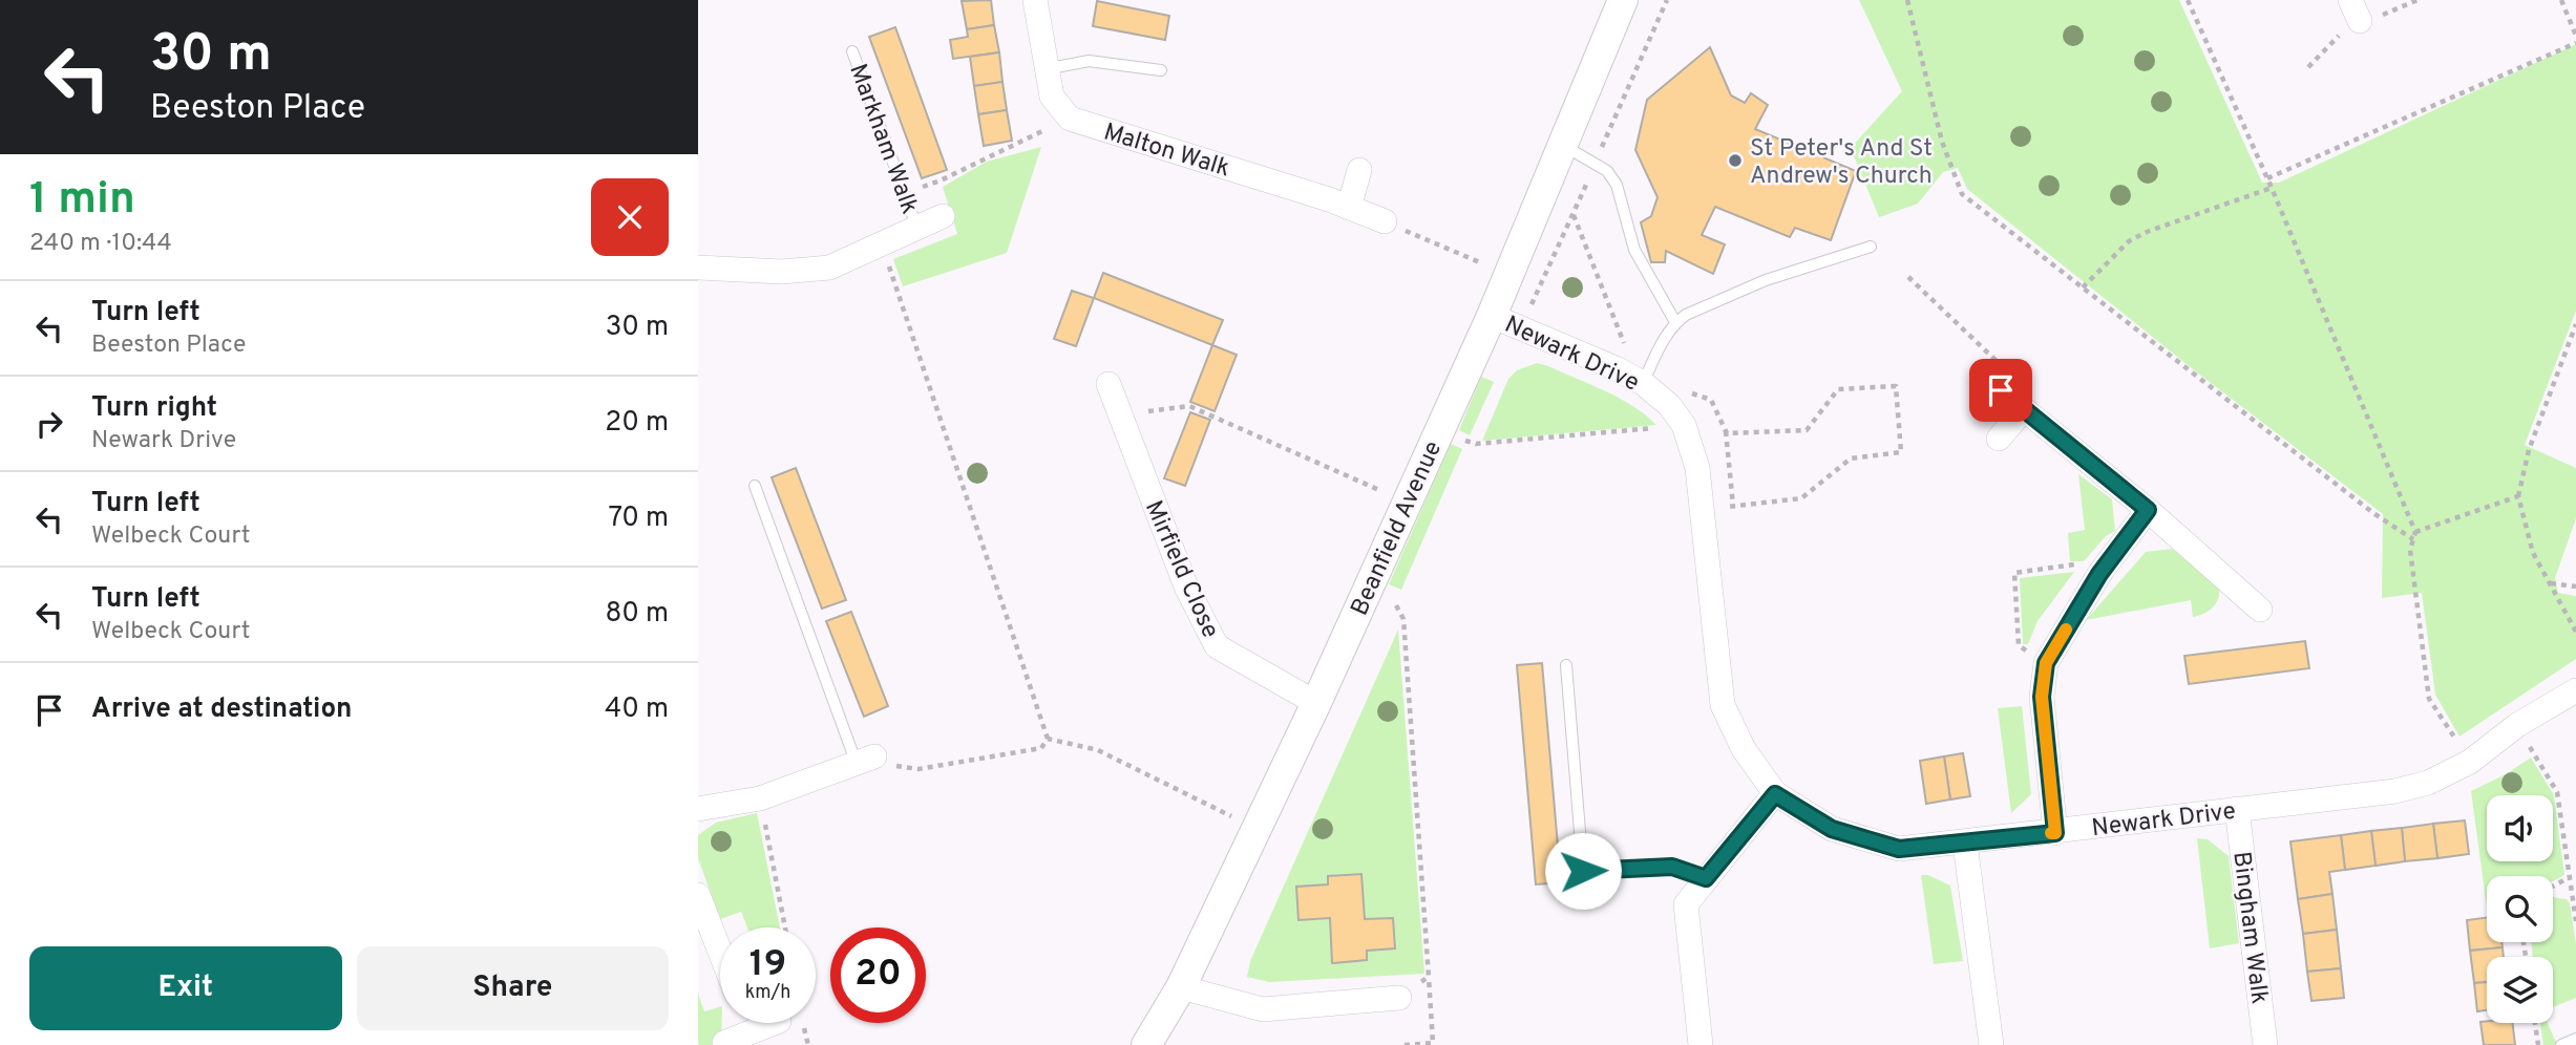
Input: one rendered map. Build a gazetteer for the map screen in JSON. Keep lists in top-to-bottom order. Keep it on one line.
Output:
{"streets":{"street":["Markham Walk","Malton Walk","Newark Drive","Beanfield Avenue","Mirfield Close","Bingham Walk"]},"crossings":[["Newark Drive","Beanfield Avenue"],["Newark Drive","Bingham Walk"],["Beanfield Avenue","Mirfield Close"]],"places":["St Peter's And St Andrew's Church"],"page":{"turn":["30 m","Beeston Place"],"heading":["1 min","240 m · 10:44"],"list":[{"name":"Turn left","note":"Beeston Place","value":"30 m"},{"name":"Turn right","note":"Newark Drive","value":"20 m"},{"name":"Turn left","note":"Welbeck Court","value":"70 m"},{"name":"Turn left","note":"Welbeck Court","value":"80 m"},{"name":"Arrive at destination","value":"40 m"}],"speed":"19 km/h","limit":"20","buttons":["Exit","Share"]}}
